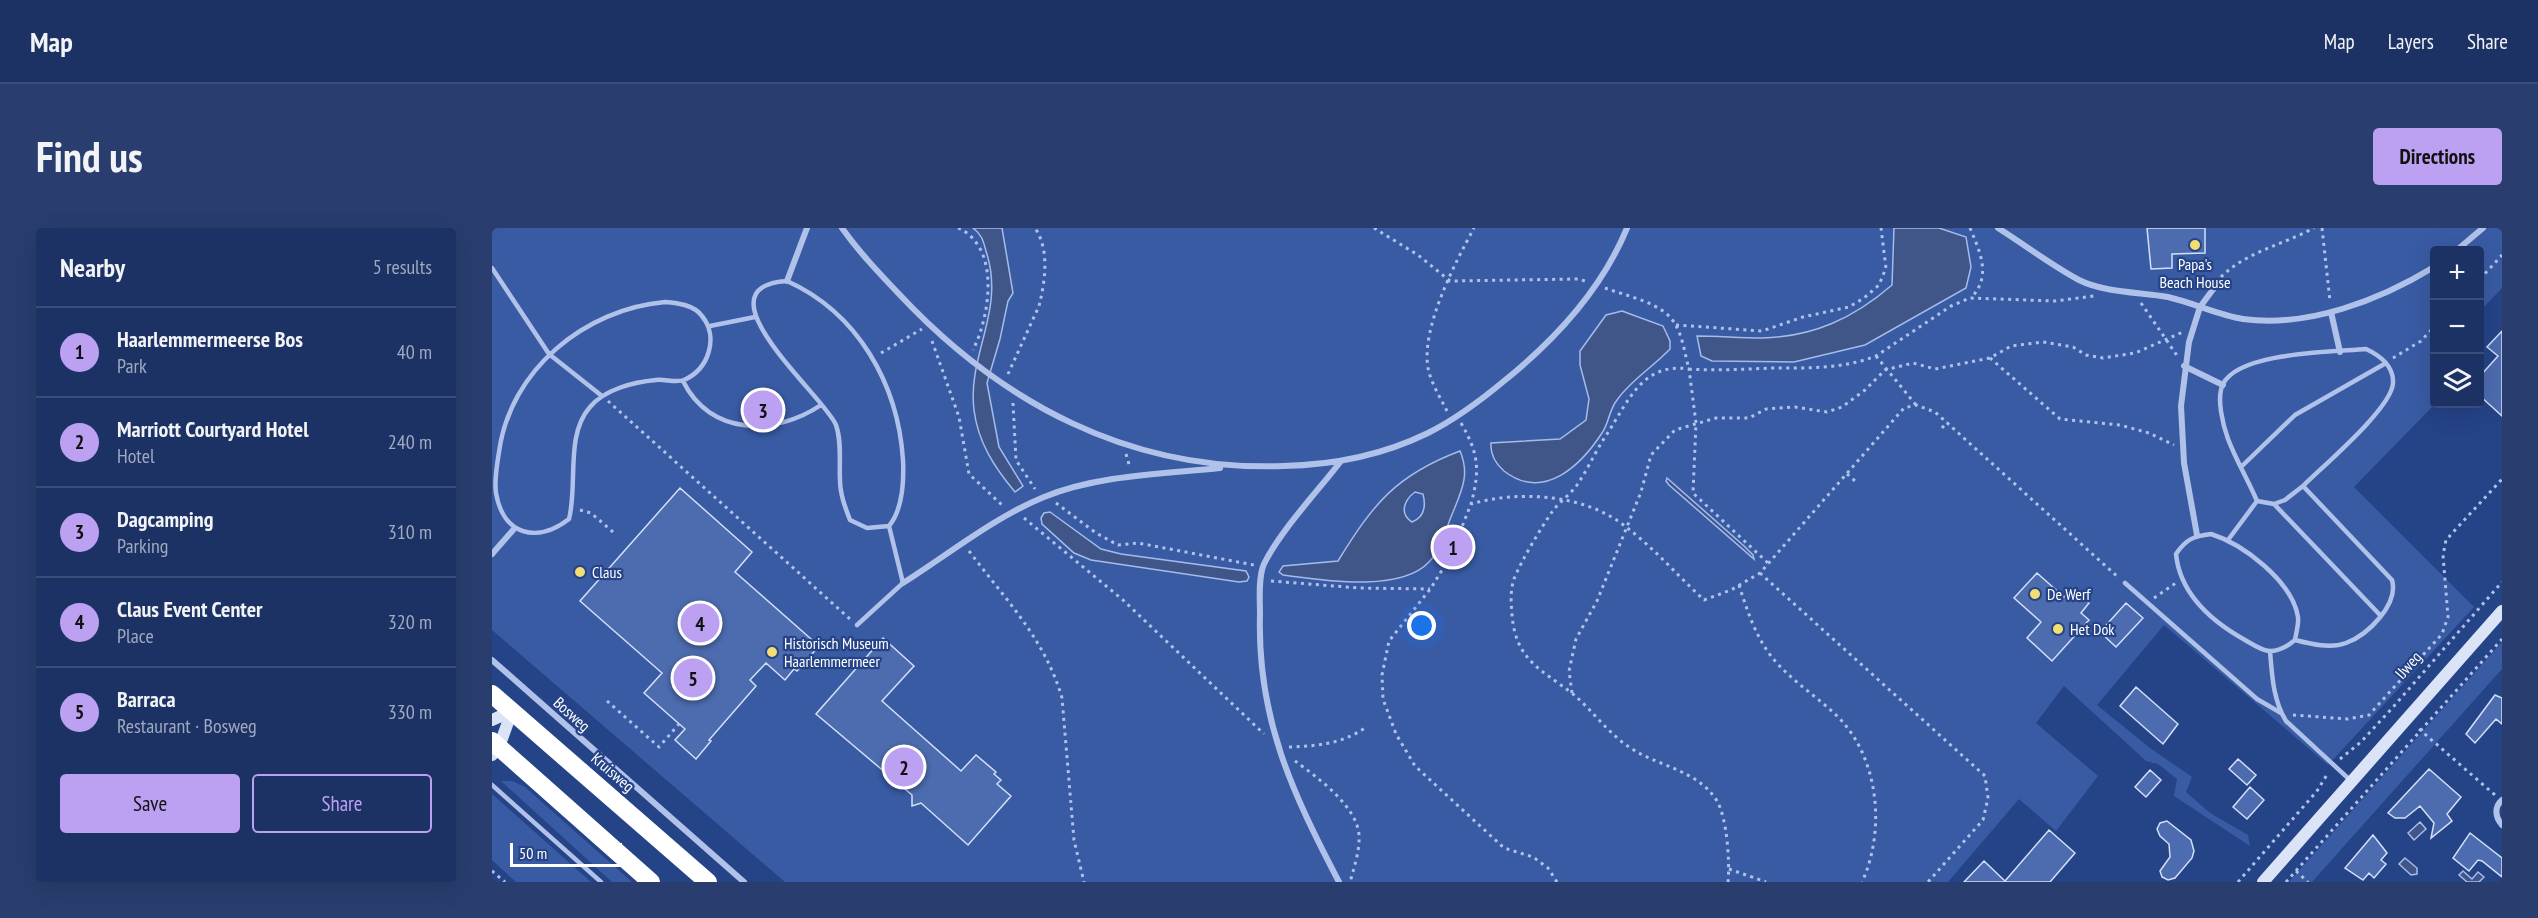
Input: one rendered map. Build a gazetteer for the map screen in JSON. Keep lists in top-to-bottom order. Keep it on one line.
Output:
{"streets":{"highway":["Kruisweg"],"street":["IJweg","Bosweg"]},"places":["Papa's Beach House","Claus","De Werf","Het Dok","Historisch Museum Haarlemmermeer"],"scale_bar":"50 m","page":{"header":"Map","nav":["Map","Layers","Share"],"buttons":["Directions",["Save","Share"]],"title":"Find us","heading":["Nearby","5 results"],"map_buttons":["+","−"],"list":[{"mark":"1","name":"Haarlemmermeerse Bos","note":"Park","value":"40 m"},{"mark":"2","name":"Marriott Courtyard Hotel","note":"Hotel","value":"240 m"},{"mark":"3","name":"Dagcamping","note":"Parking","value":"310 m"},{"mark":"4","name":"Claus Event Center","note":"Place","value":"320 m"},{"mark":"5","name":"Barraca","note":"Restaurant · Bosweg","value":"330 m"}],"pins":["3","1","4","5","2"],"scale":"50 m"}}
